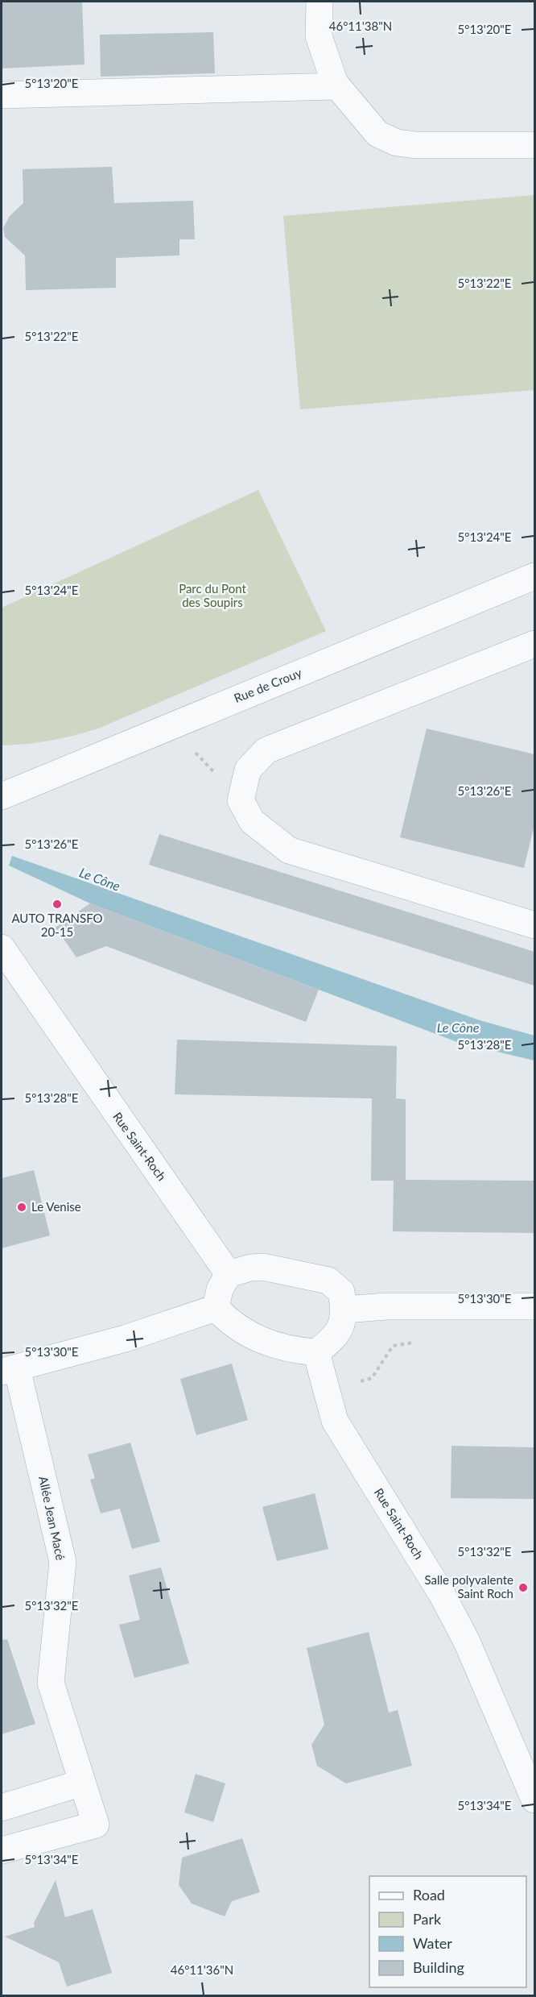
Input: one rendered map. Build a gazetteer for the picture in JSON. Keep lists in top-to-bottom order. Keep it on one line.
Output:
{"streets":{"street":["Rue de Crouy","Rue Saint-Roch","Allée Jean Macé"]},"water":["Le Cône"],"parks":["Parc du Pont des Soupirs"],"places":["AUTO TRANSFO 20-15","Le Venise","Salle polyvalente Saint Roch"],"legend":["Road","Park","Water","Building"],"coordinates":["46°11'38\"N","5°13'20\"E","5°13'22\"E","5°13'24\"E","5°13'26\"E","5°13'28\"E","5°13'30\"E","5°13'32\"E","5°13'34\"E","46°11'36\"N"]}
